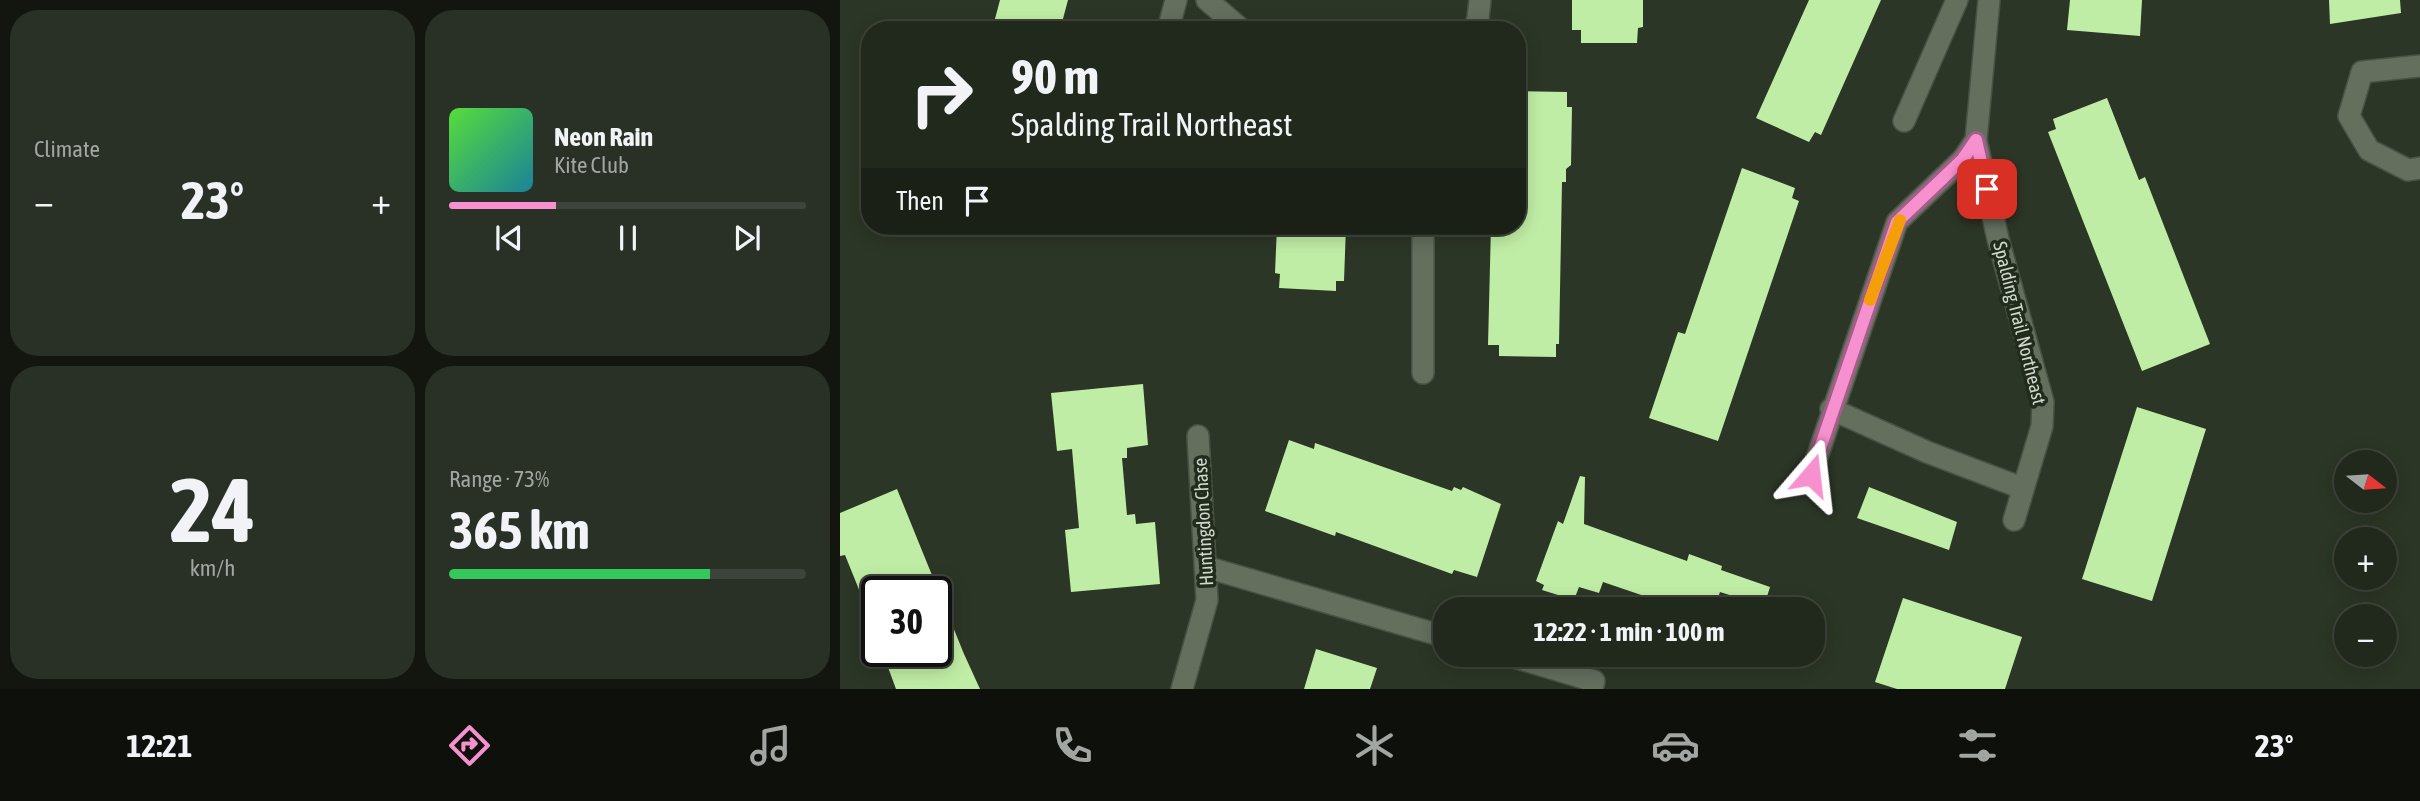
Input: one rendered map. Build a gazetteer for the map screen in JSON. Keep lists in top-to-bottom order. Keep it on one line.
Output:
{"streets":{"street":["Spalding Trail Northeast","Huntingdon Chase"]},"north":"right","page":{"tile":["Climate",["24","km/h"],["Range · 73%","365 km"]],"turn":["90 m","Spalding Trail Northeast"],"song":["Neon Rain","Kite Club"],"then":"Then","heat":["−","23°","+"],"map_buttons":["+","−"],"limit":"30","trip":"12:22 · 1 min · 100 m","tabs":["12:21","23°"]}}
